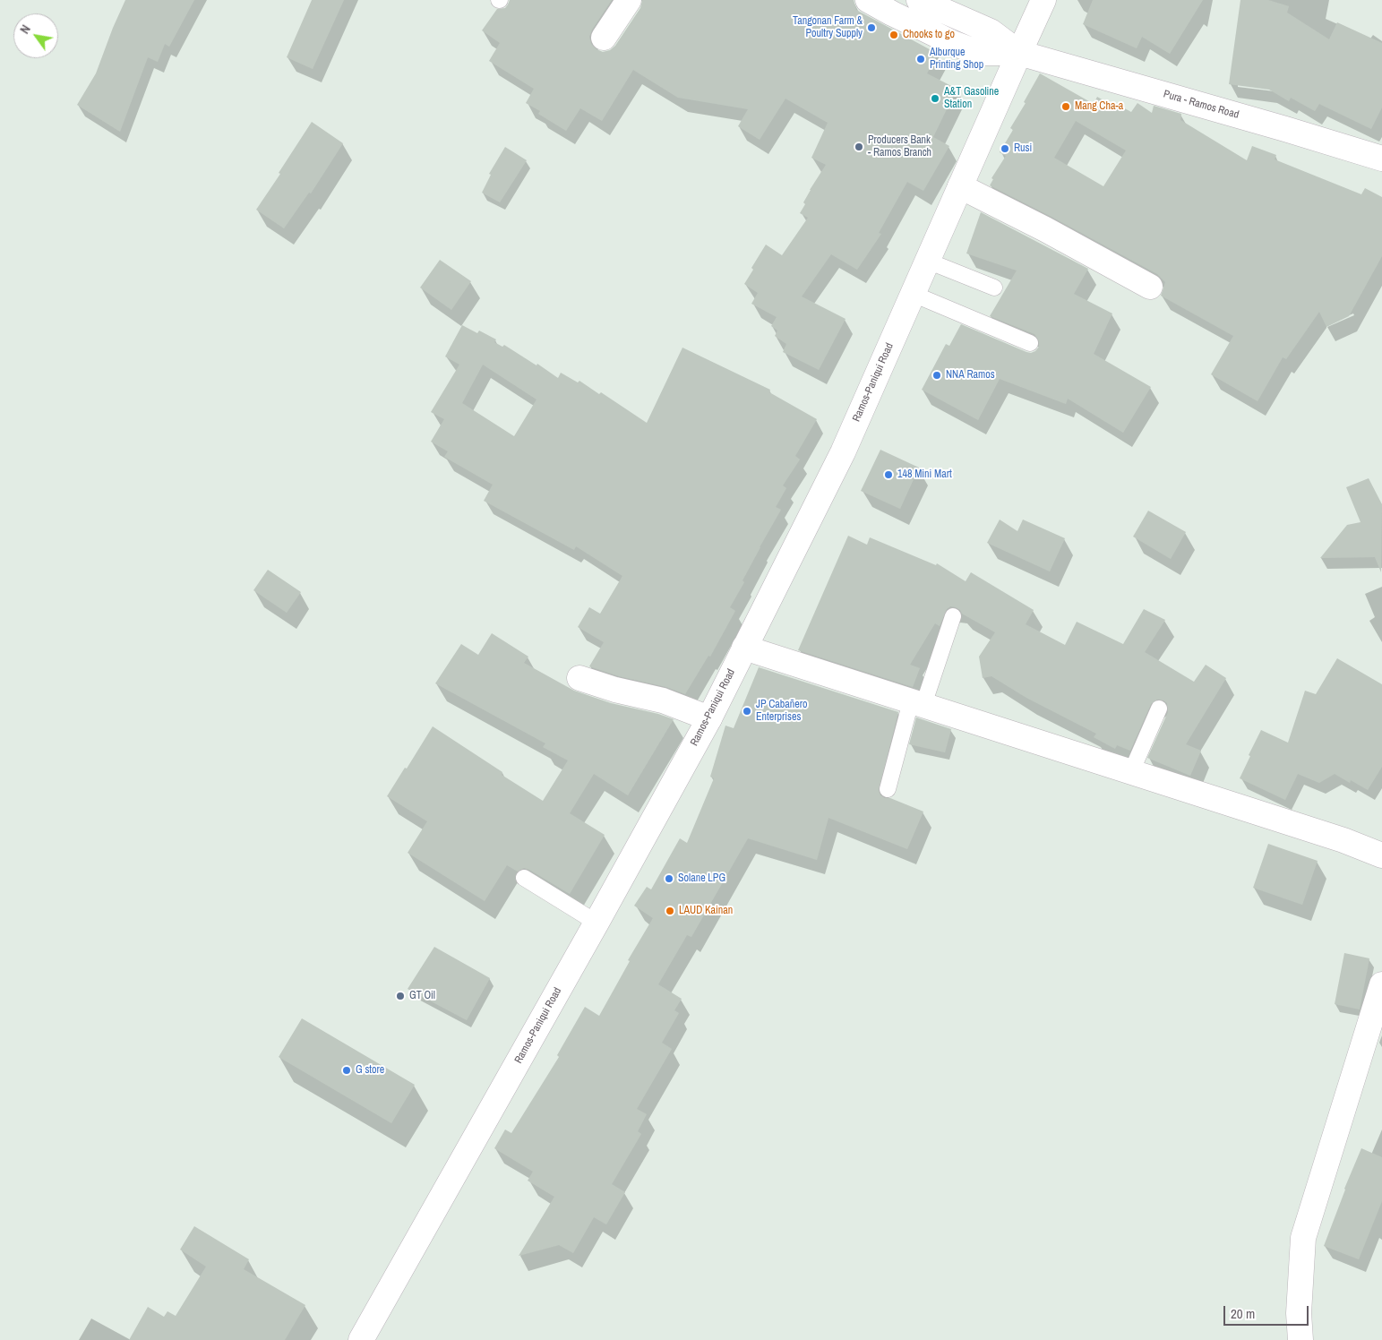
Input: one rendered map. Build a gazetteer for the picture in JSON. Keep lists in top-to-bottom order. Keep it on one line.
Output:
{"streets":{"main road":["Pura - Ramos Road","Ramos-Paniqui Road"]},"crossings":[["Pura - Ramos Road","Ramos-Paniqui Road"]],"places":["Tangonan Farm & Poultry Supply","Chooks to go","Alburque Printing Shop","A&T Gasoline Station","Mang Cha-a","Producers Bank - Ramos Branch","Rusi","NNA Ramos","148 Mini Mart","JP Cabañero Enterprises","Solane LPG","LAUD Kainan","GT Oil","G store"],"scale_bar":"20 m","north":"top left"}
